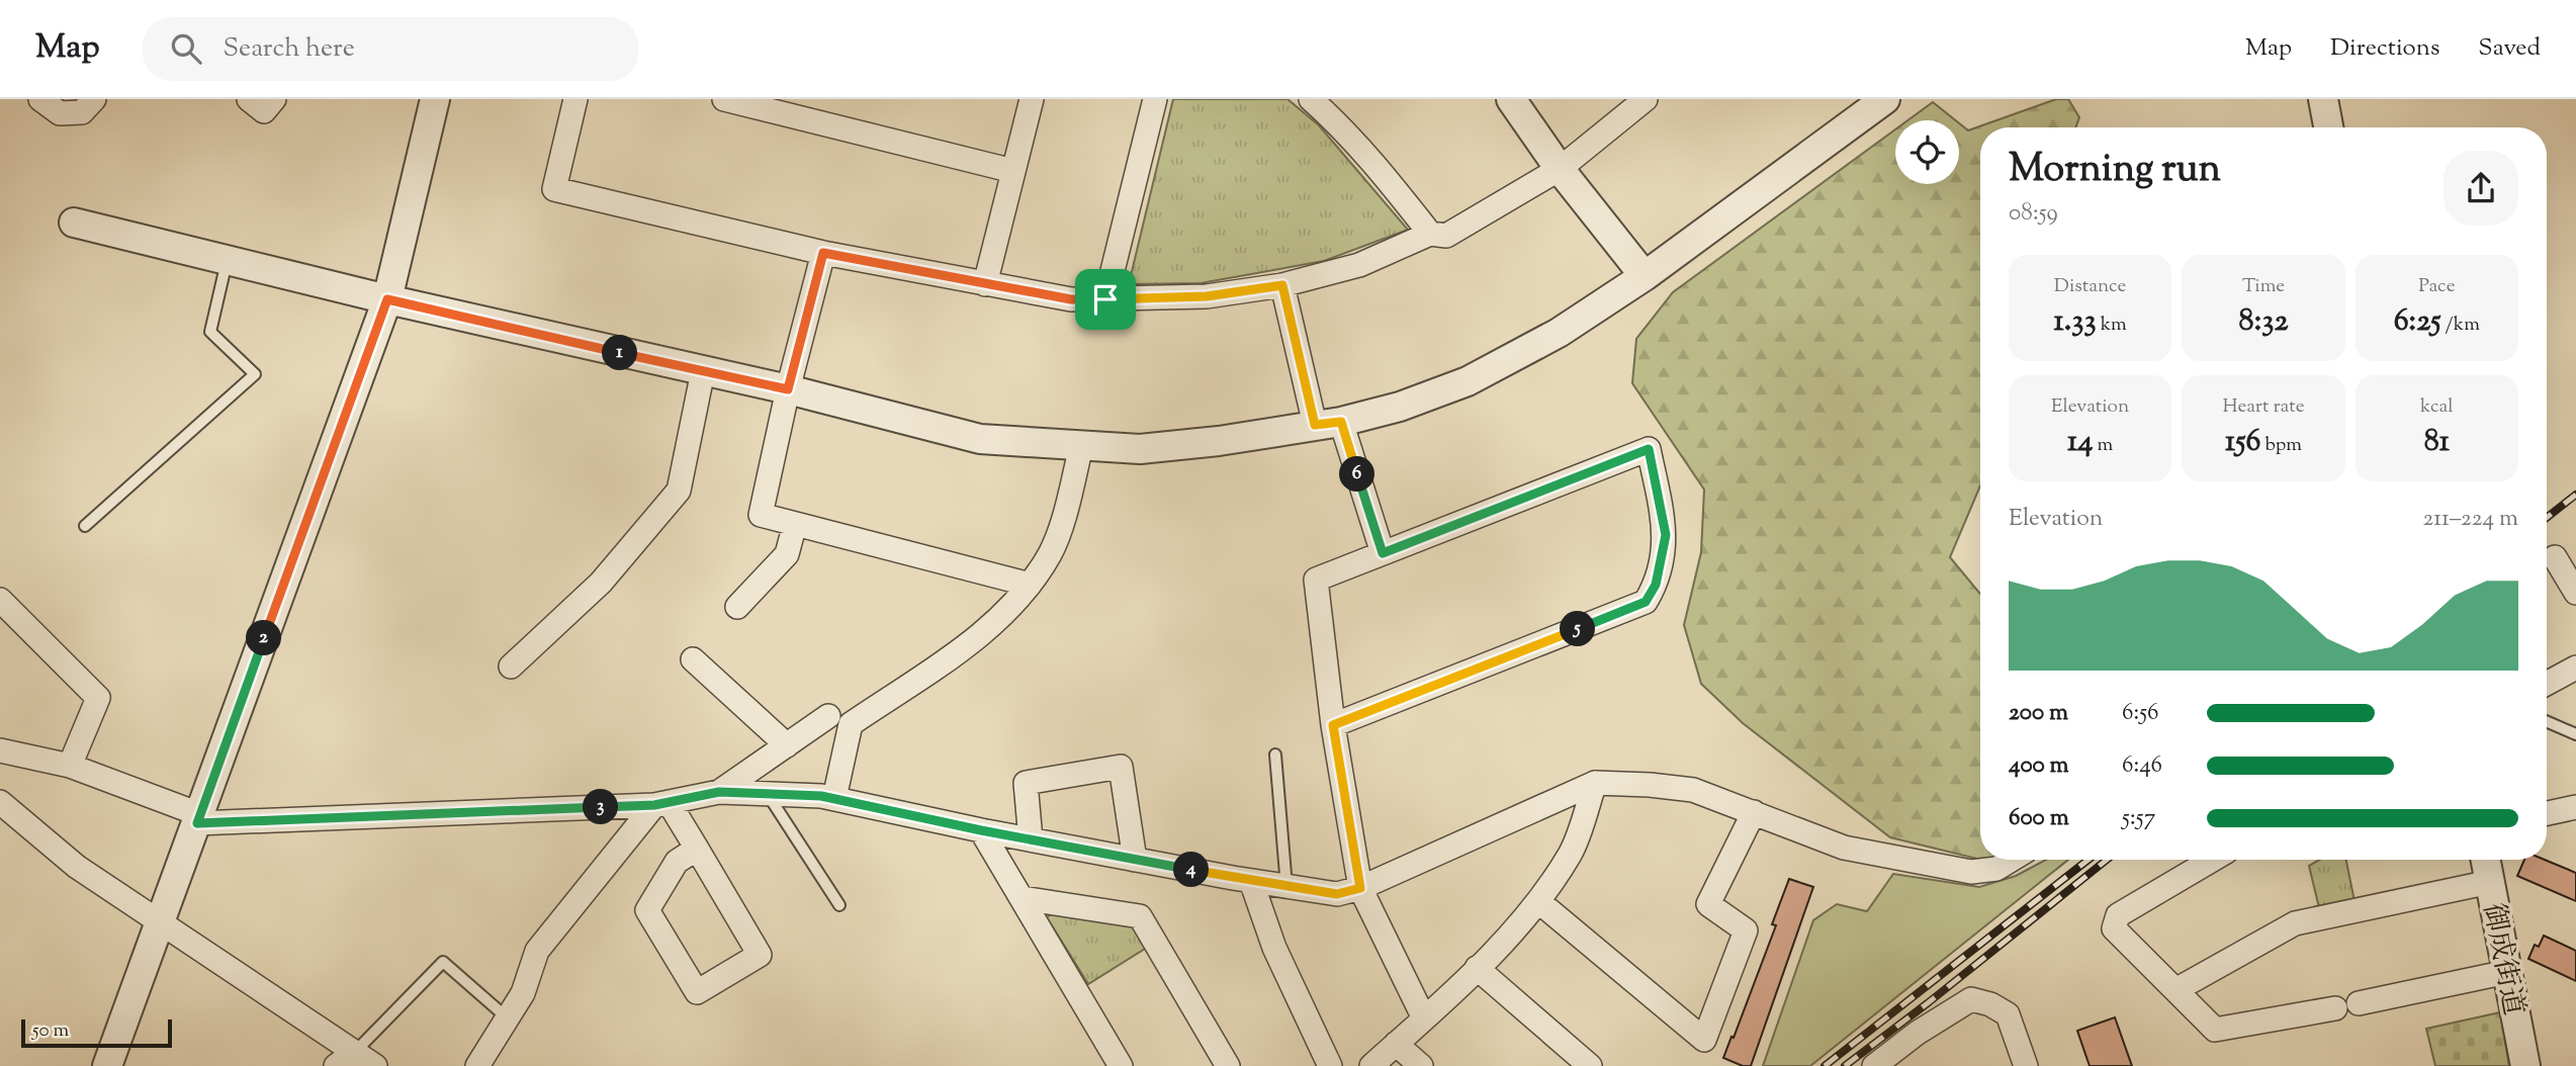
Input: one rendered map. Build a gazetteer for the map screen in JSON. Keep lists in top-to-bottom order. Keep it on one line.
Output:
{"streets":{"street":["御成街道"]},"scale_bar":"50 m","page":{"header":"Map","search":"Search here","nav":["Map","Directions","Saved"],"heading":["Morning run","08:59"],"stats":[["Distance","1.33 km"],["Time","8:32"],["Pace","6:25 /km"],["Elevation","14 m"],["Heart rate","156 bpm"],["kcal","81"]],"pins":["1","6","5","2","3","4"],"chart":["Elevation","211–224 m"],"list":[{"name":"200 m","note":"6:56"},{"name":"400 m","note":"6:46"},{"name":"600 m","note":"5:57"}],"scale":"50 m"}}
